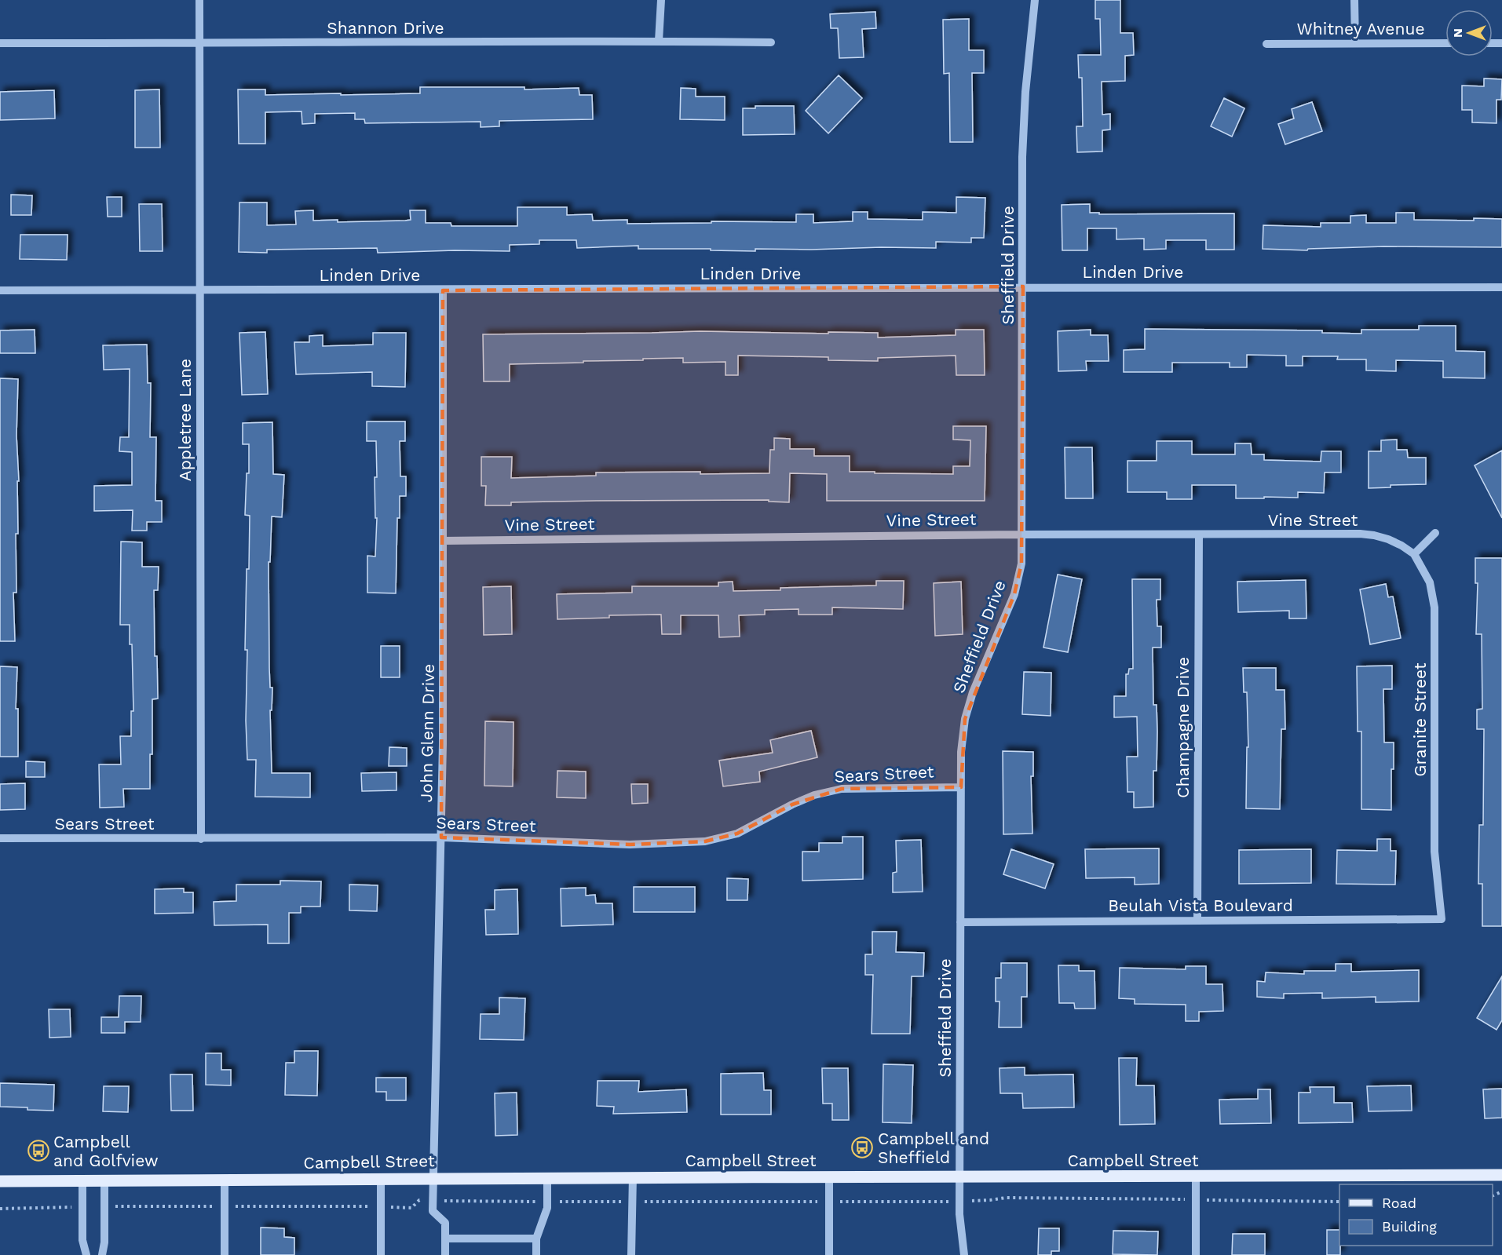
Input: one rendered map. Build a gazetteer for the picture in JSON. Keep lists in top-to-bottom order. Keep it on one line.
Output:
{"streets":{"main road":["Campbell Street"],"street":["Shannon Drive","Whitney Avenue","Sheffield Drive","Linden Drive","Appletree Lane","Vine Street","Granite Street","Champagne Drive","John Glenn Drive","Sears Street","Beulah Vista Boulevard"]},"crossings":[["Shannon Drive","Appletree Lane"],["Sheffield Drive","Linden Drive"],["Sheffield Drive","Vine Street"],["Sheffield Drive","Sears Street"],["Sheffield Drive","Beulah Vista Boulevard"],["Sheffield Drive","Campbell Street"],["Linden Drive","Appletree Lane"],["Linden Drive","John Glenn Drive"],["Appletree Lane","Sears Street"],["Vine Street","Granite Street"],["Vine Street","Champagne Drive"],["Vine Street","John Glenn Drive"],["Granite Street","Beulah Vista Boulevard"],["Champagne Drive","Beulah Vista Boulevard"],["John Glenn Drive","Sears Street"],["John Glenn Drive","Campbell Street"]],"places":{"bus stop":["Campbell and Sheffield","Campbell and Golfview"]},"legend":["Road","Building"],"north":"left"}
